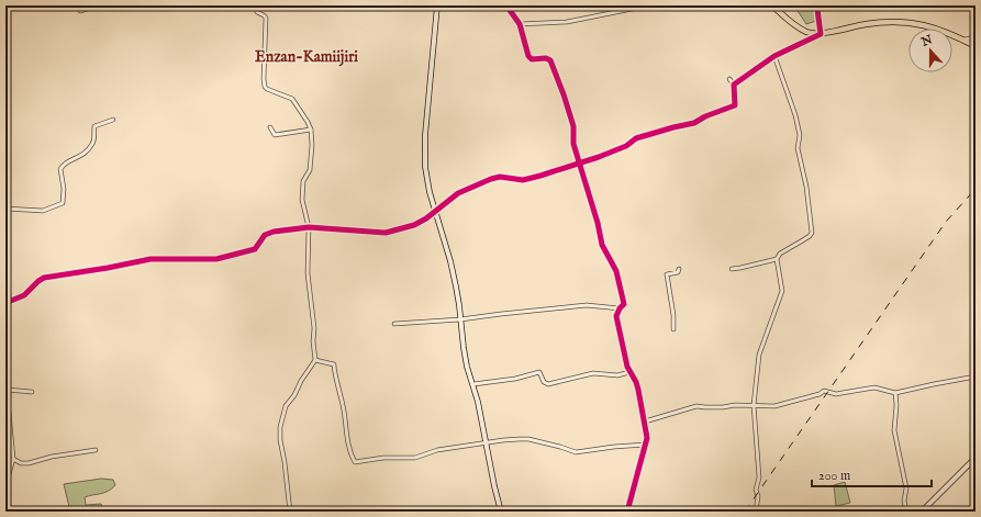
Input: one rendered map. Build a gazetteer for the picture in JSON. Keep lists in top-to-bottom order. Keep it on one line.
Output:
{"districts":["Enzan-Kamiijiri"],"scale_bar":"200 m","north":"top"}
